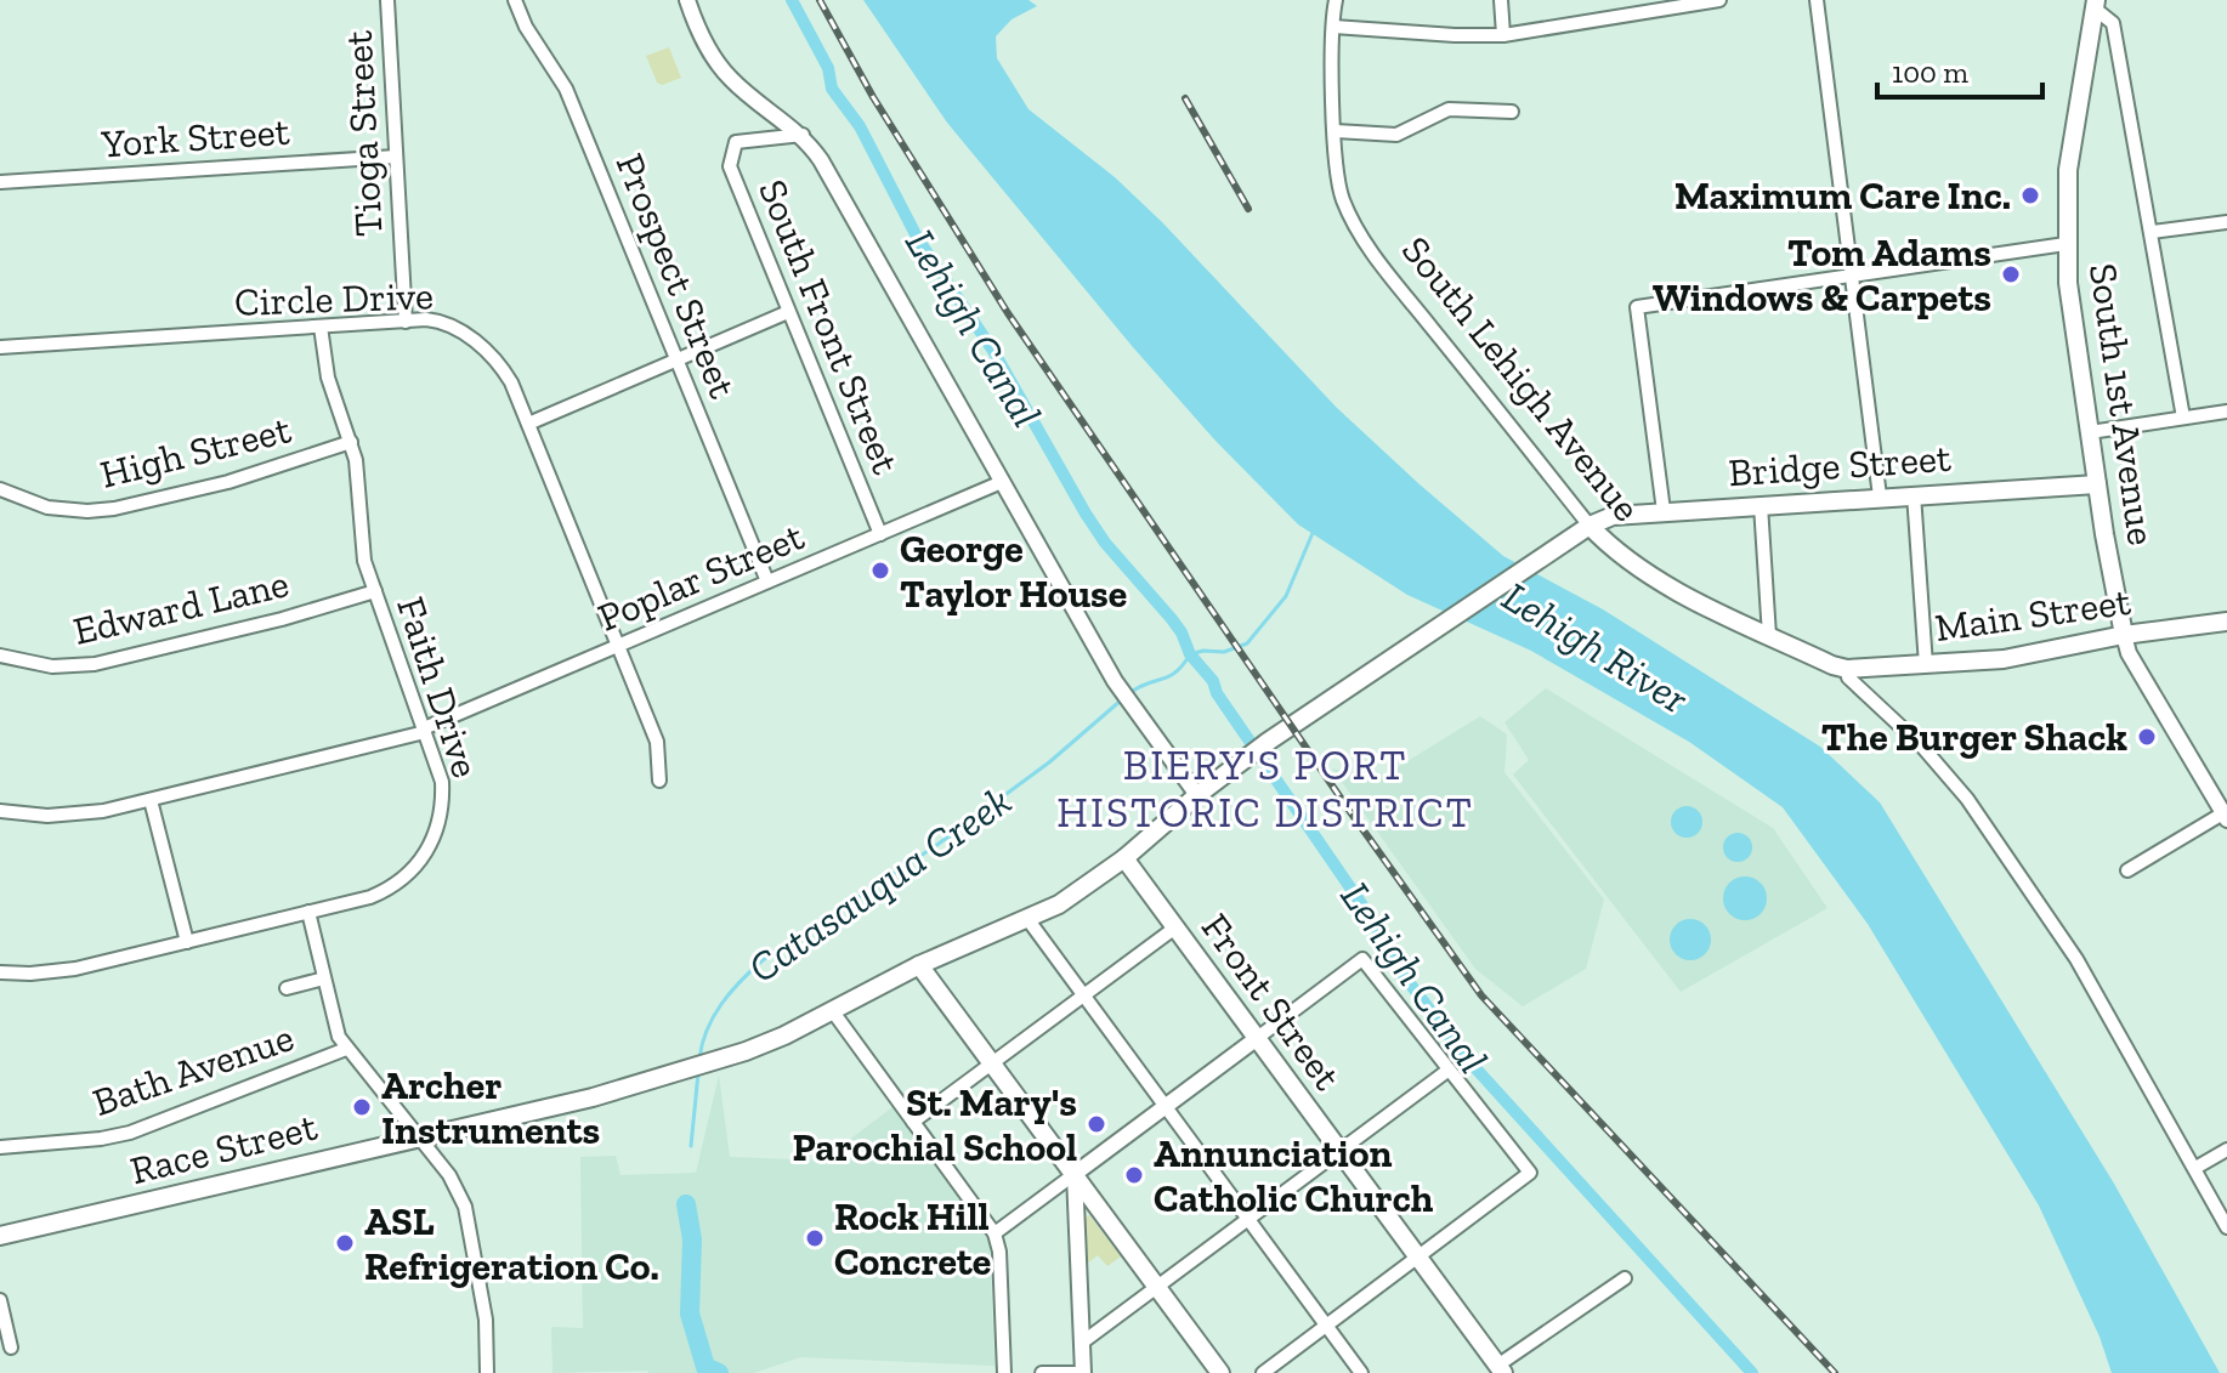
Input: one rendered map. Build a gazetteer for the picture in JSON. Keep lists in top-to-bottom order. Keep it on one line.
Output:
{"streets":{"main road":["South Lehigh Avenue","South 1st Avenue","Bridge Street","Main Street","Front Street","Race Street"],"street":["Tioga Street","York Street","Prospect Street","Circle Drive","South Front Street","High Street","Poplar Street","Edward Lane","Faith Drive","Bath Avenue"]},"crossings":[["Tioga Street","York Street"],["Tioga Street","Circle Drive"],["Prospect Street","Poplar Street"],["Circle Drive","Poplar Street"],["Circle Drive","Faith Drive"],["South Front Street","Poplar Street"],["South Lehigh Avenue","Bridge Street"],["South Lehigh Avenue","Main Street"],["South 1st Avenue","Bridge Street"],["South 1st Avenue","Main Street"],["High Street","Faith Drive"],["Bridge Street","Race Street"],["Poplar Street","Faith Drive"],["Edward Lane","Faith Drive"],["Front Street","Race Street"]],"districts":["BIERY'S PORT HISTORIC DISTRICT"],"water":["Lehigh Canal","Lehigh River","Catasauqua Creek"],"places":["Maximum Care Inc.","Tom Adams Windows & Carpets","George Taylor House","The Burger Shack","Archer Instruments","St. Mary's Parochial School","Annunciation Catholic Church","Rock Hill Concrete","ASL Refrigeration Co."],"scale_bar":"100 m"}
